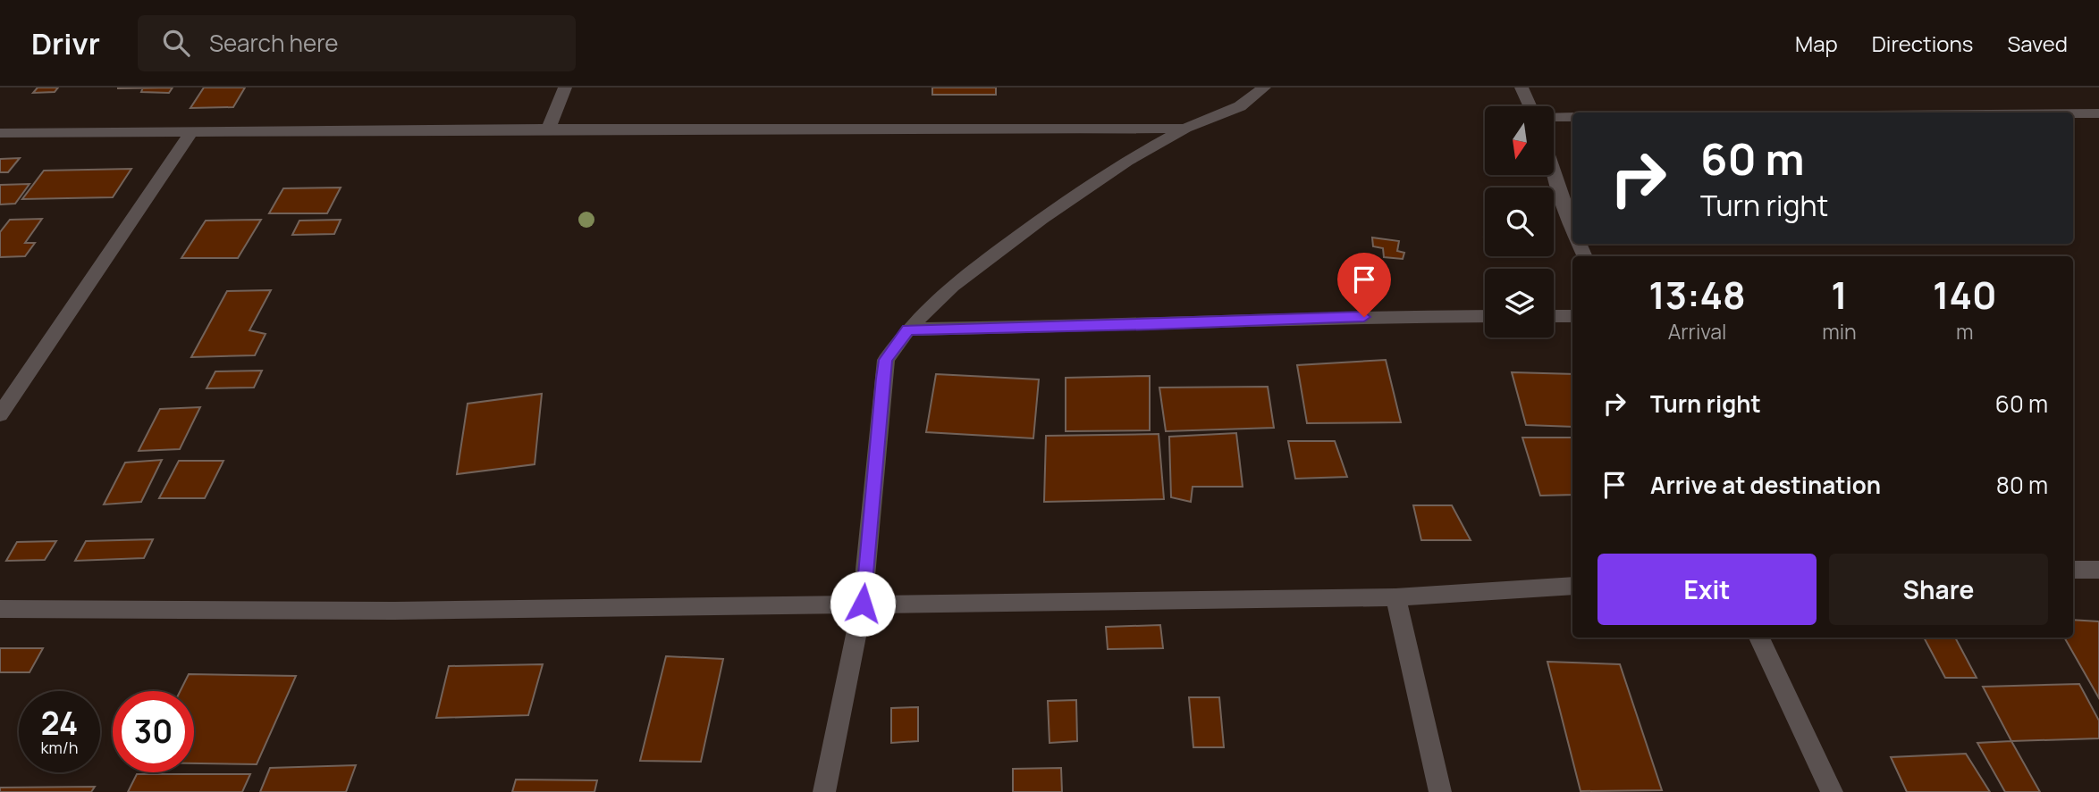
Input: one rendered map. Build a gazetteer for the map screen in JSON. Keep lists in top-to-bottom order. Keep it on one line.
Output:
{"north":"bottom","page":{"header":"Drivr","search":"Search here","nav":["Map","Directions","Saved"],"turn":["60 m","Turn right"],"eta":["13:48","Arrival","1","min","140","m"],"list":[{"name":"Turn right","value":"60 m"},{"name":"Arrive at destination","value":"80 m"}],"buttons":["Exit","Share"],"speed":"24 km/h","limit":"30"}}
